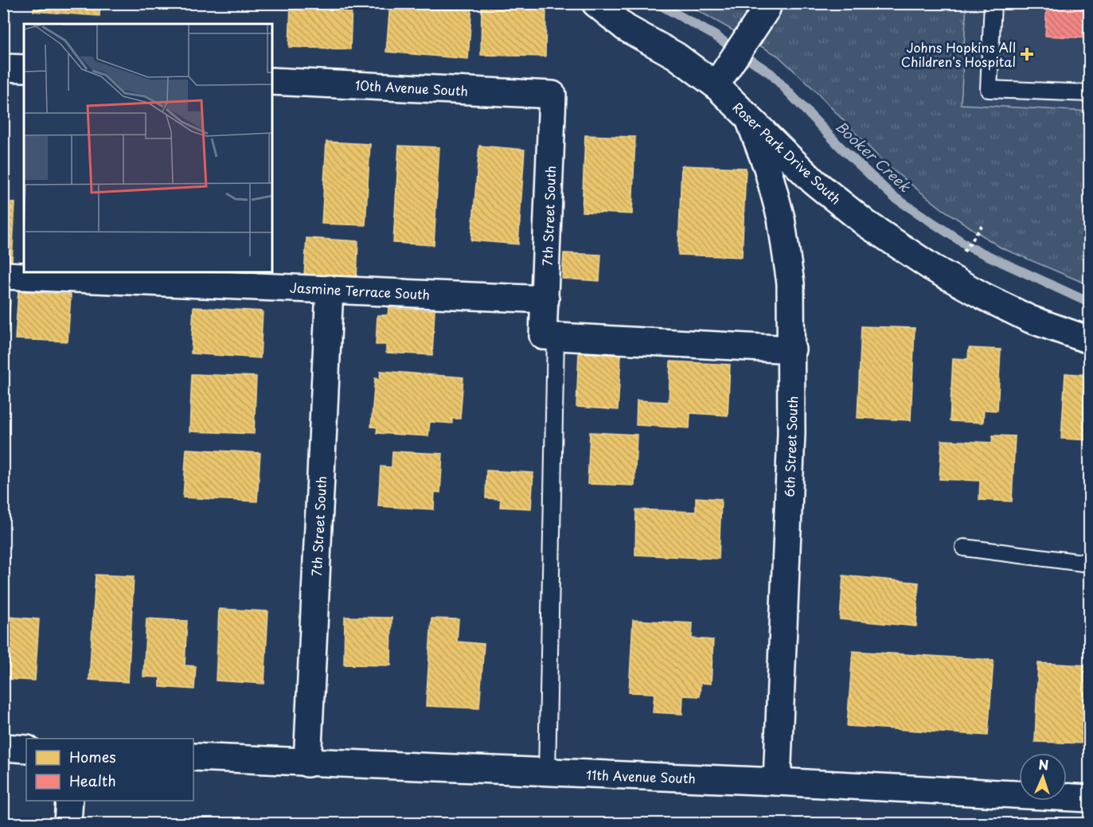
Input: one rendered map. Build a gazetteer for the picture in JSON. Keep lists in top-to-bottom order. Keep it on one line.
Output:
{"streets":{"street":["10th Avenue South","Roser Park Drive South","7th Street South","Jasmine Terrace South","6th Street South","11th Avenue South"]},"crossings":[["10th Avenue South","7th Street South"],["Roser Park Drive South","6th Street South"],["7th Street South","Jasmine Terrace South"],["7th Street South","11th Avenue South"],["6th Street South","11th Avenue South"]],"water":["Booker Creek"],"places":{"health":["Johns Hopkins All Children's Hospital"]},"legend":["Homes","Health"],"north":"top"}
